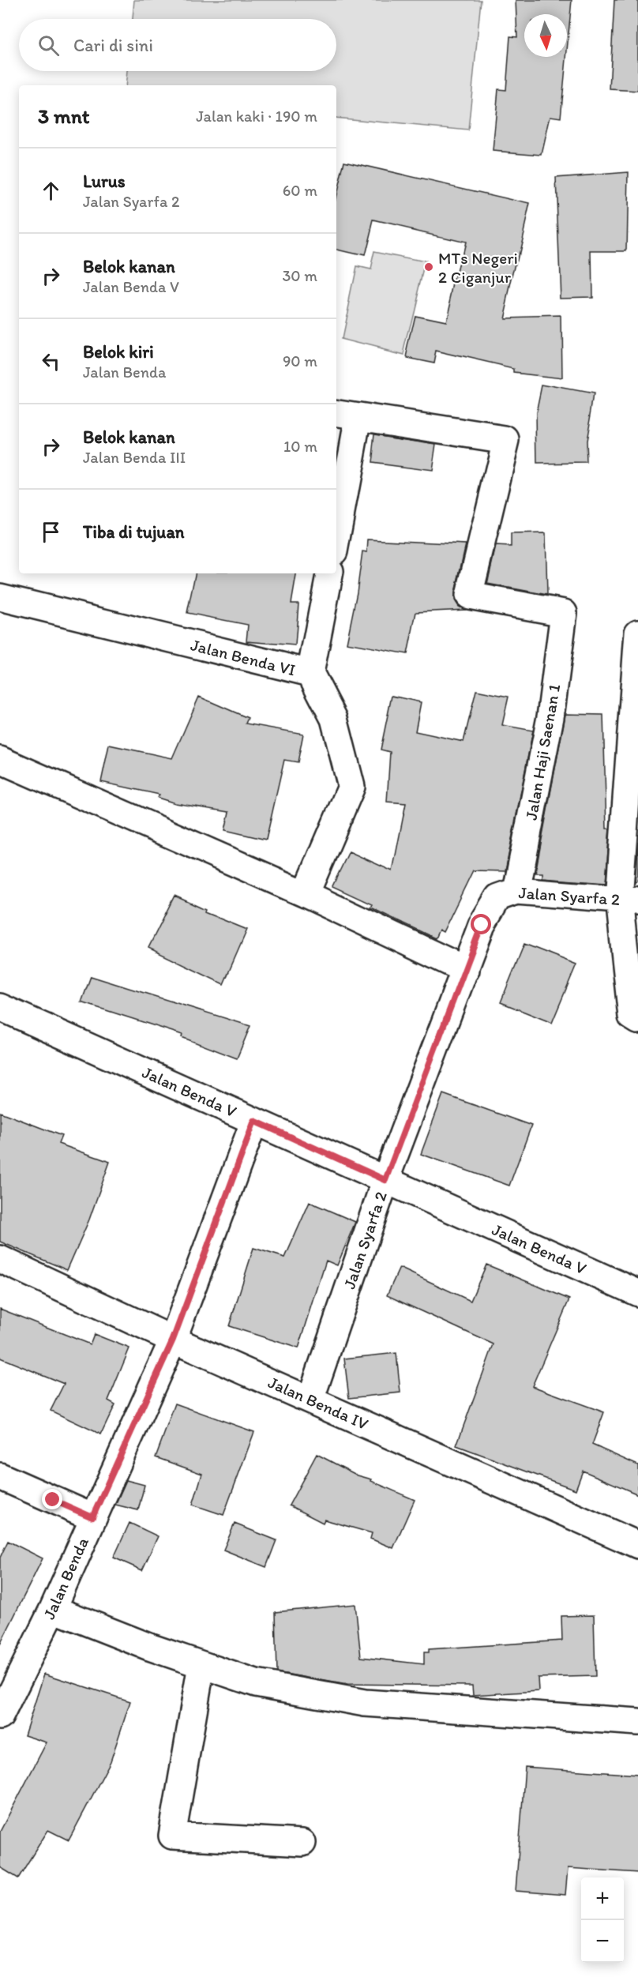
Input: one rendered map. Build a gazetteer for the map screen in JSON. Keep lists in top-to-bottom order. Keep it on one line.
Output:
{"streets":{"street":["Jalan Benda VI","Jalan Haji Saenan 1","Jalan Syarfa 2","Jalan Benda V","Jalan Benda IV","Jalan Benda"]},"crossings":[["Jalan Haji Saenan 1","Jalan Syarfa 2"],["Jalan Syarfa 2","Jalan Benda V"],["Jalan Syarfa 2","Jalan Benda IV"],["Jalan Benda V","Jalan Benda"],["Jalan Benda IV","Jalan Benda"]],"places":["MTs Negeri 2 Ciganjur"],"north":"bottom","page":{"search":"Cari di sini","heading":["3 mnt","Jalan kaki · 190 m"],"list":[["Lurus","Jalan Syarfa 2","60 m"],["Belok kanan","Jalan Benda V","30 m"],["Belok kiri","Jalan Benda","90 m"],["Belok kanan","Jalan Benda III","10 m"],"Tiba di tujuan"],"map_buttons":["+","−"]}}
